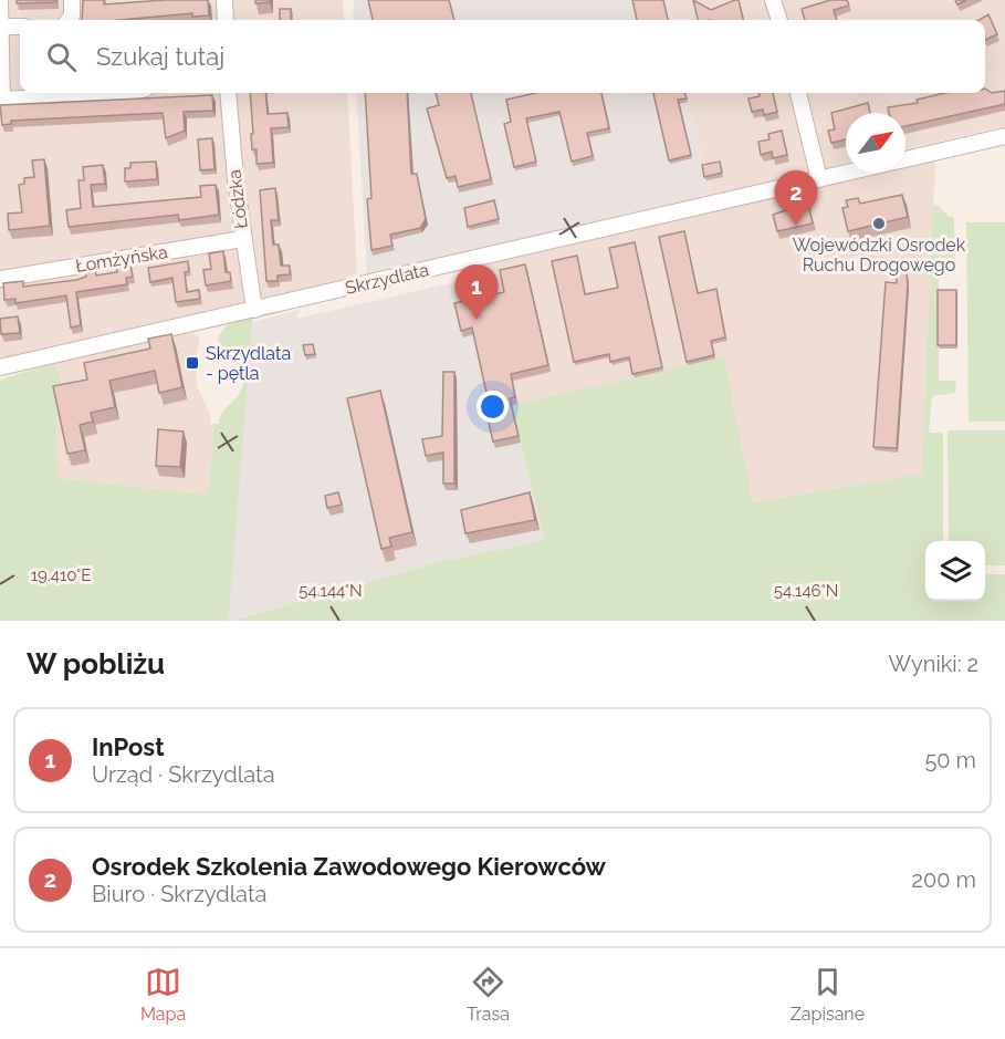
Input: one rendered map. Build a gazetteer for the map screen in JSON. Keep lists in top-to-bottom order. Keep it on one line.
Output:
{"streets":{"street":["Łódzka","Łomżyńska","Skrzydlata"]},"crossings":[["Łódzka","Łomżyńska"],["Łódzka","Skrzydlata"]],"places":{"other":["Wojewódzki Osrodek Ruchu Drogowego"],"transit":["Skrzydlata - pętla"]},"north":"top right","page":{"search":"Szukaj tutaj","pins":["2","1"],"heading":["W pobliżu","Wyniki: 2"],"list":[{"mark":"1","name":"InPost","note":"Urząd · Skrzydlata","value":"50 m"},{"mark":"2","name":"Osrodek Szkolenia Zawodowego Kierowców","note":"Biuro · Skrzydlata","value":"200 m"}],"nav":["Mapa","Trasa","Zapisane"]},"coordinates":["19.410°E","54.144°N","54.146°N"]}
